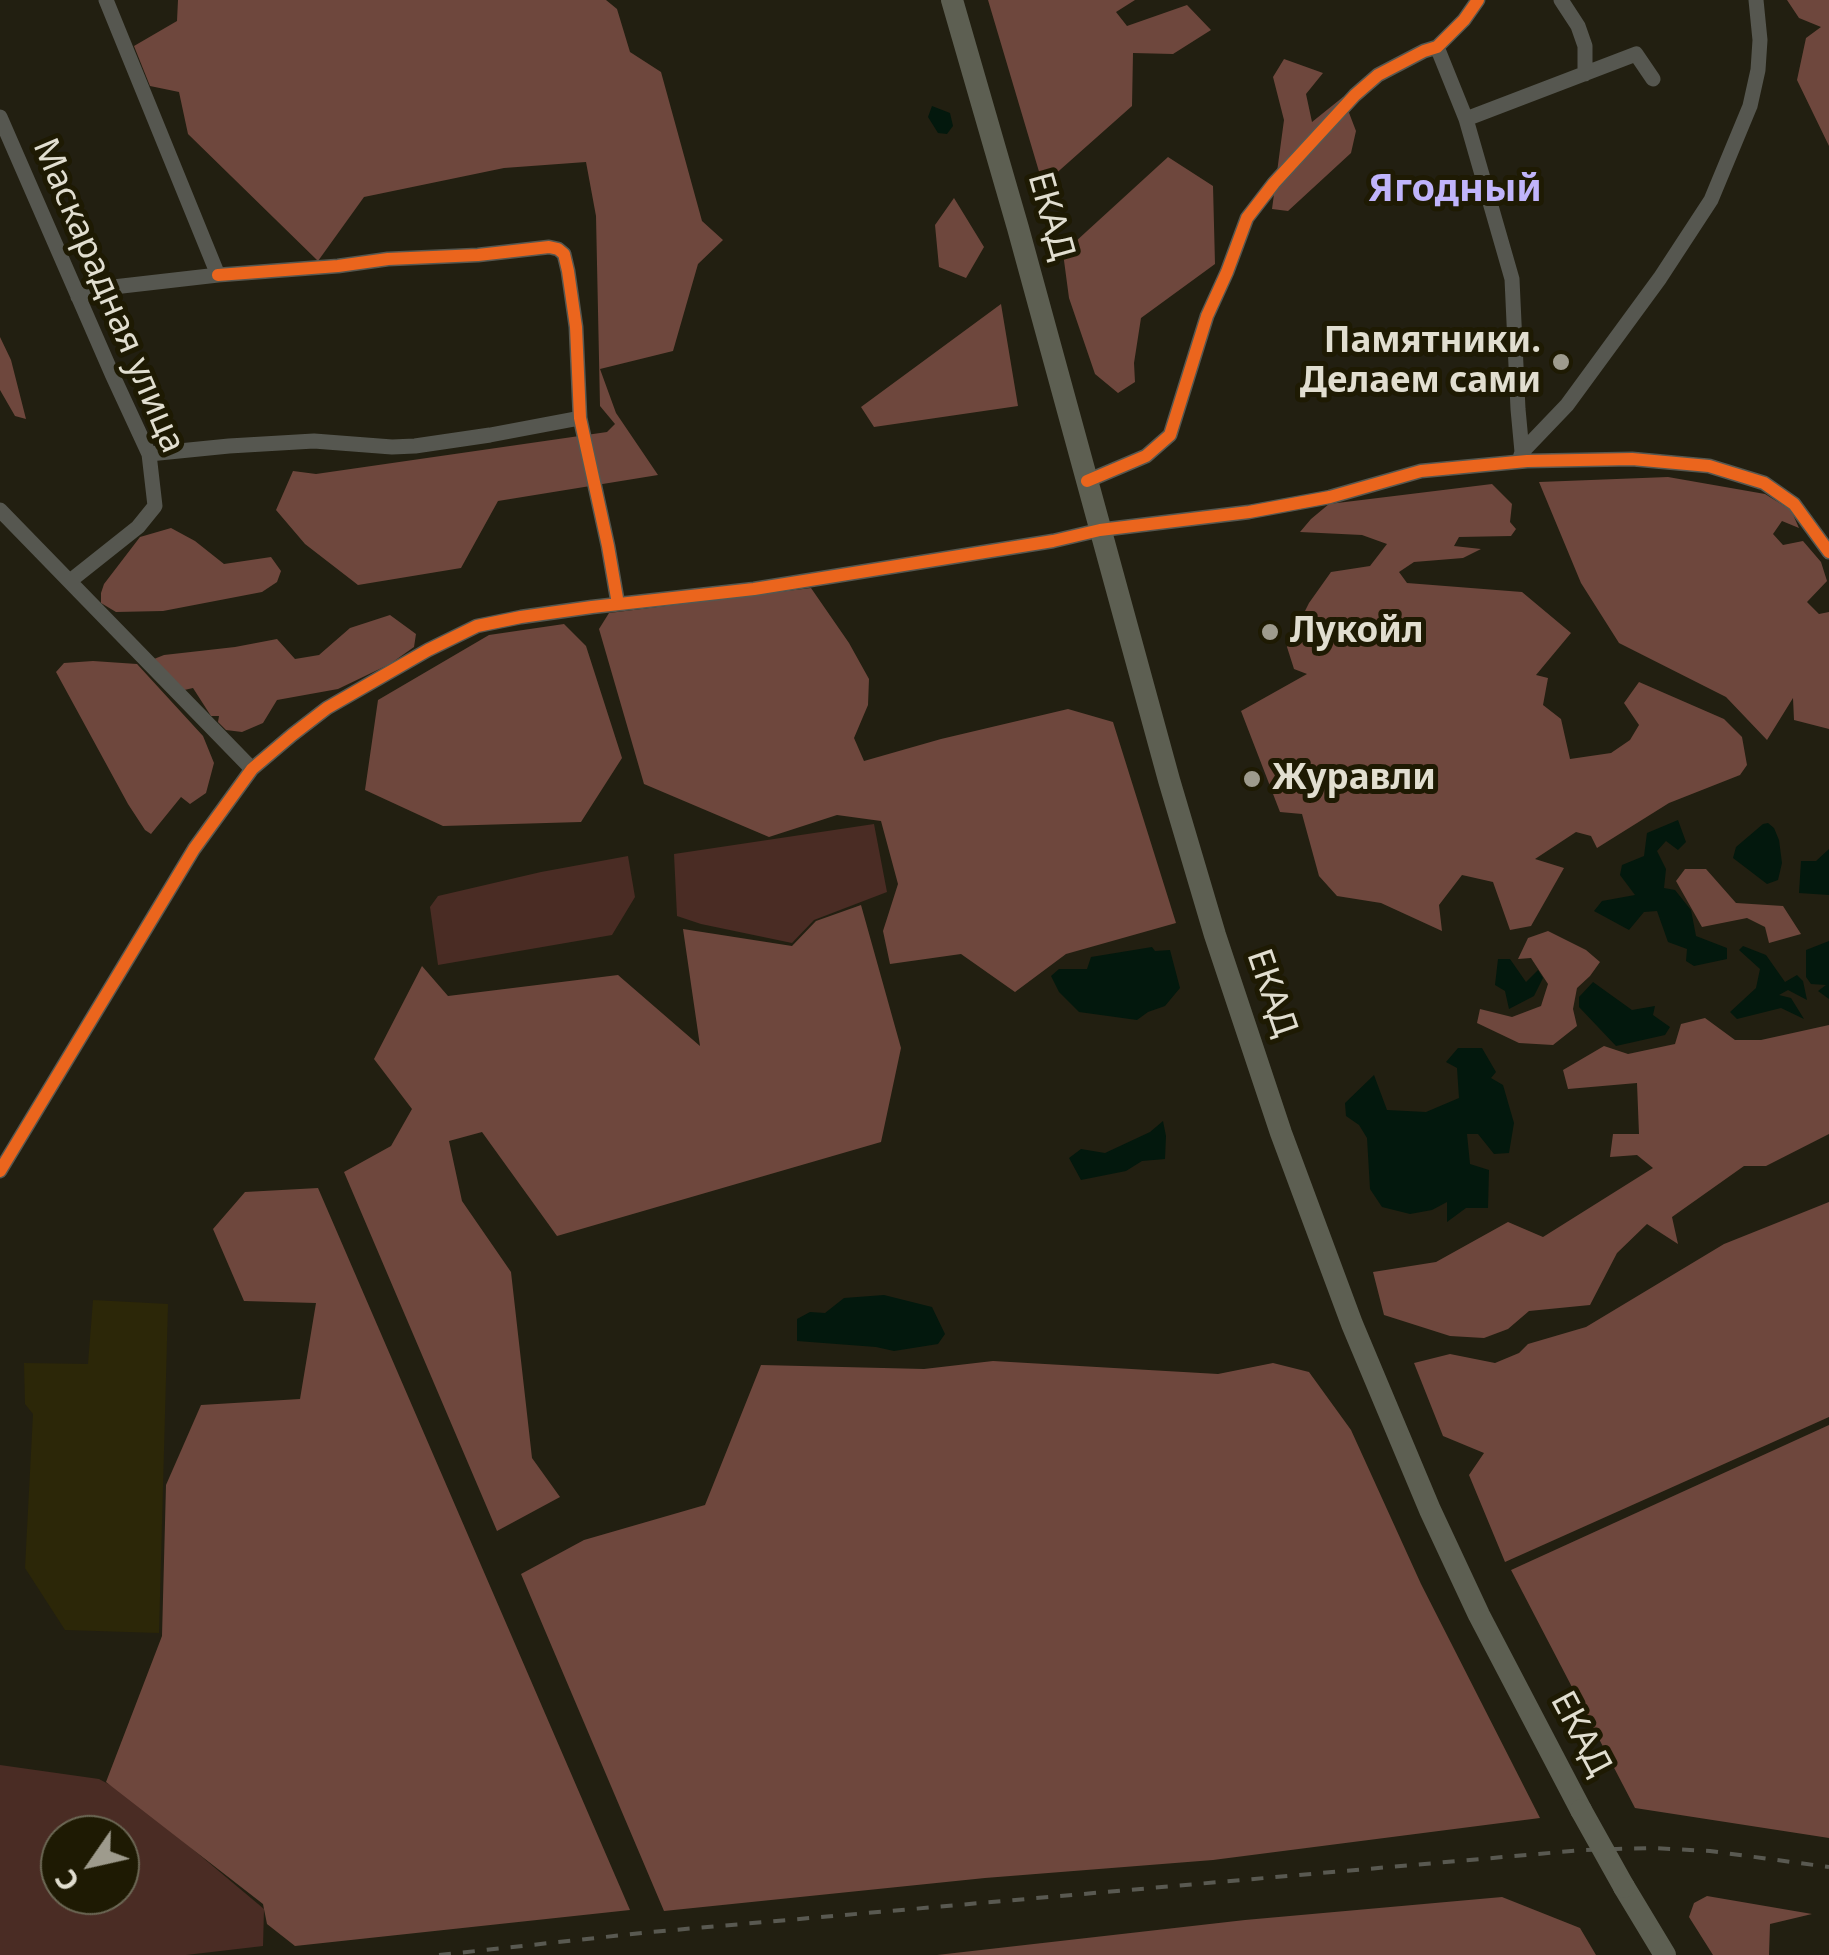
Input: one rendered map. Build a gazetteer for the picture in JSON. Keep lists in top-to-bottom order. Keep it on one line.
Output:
{"streets":{"highway":["ЕКАД"],"street":["Маскарадная улица"]},"districts":["Ягодный"],"places":["Памятники. Делаем сами","Лукойл","Журавли"],"north":"bottom left"}
